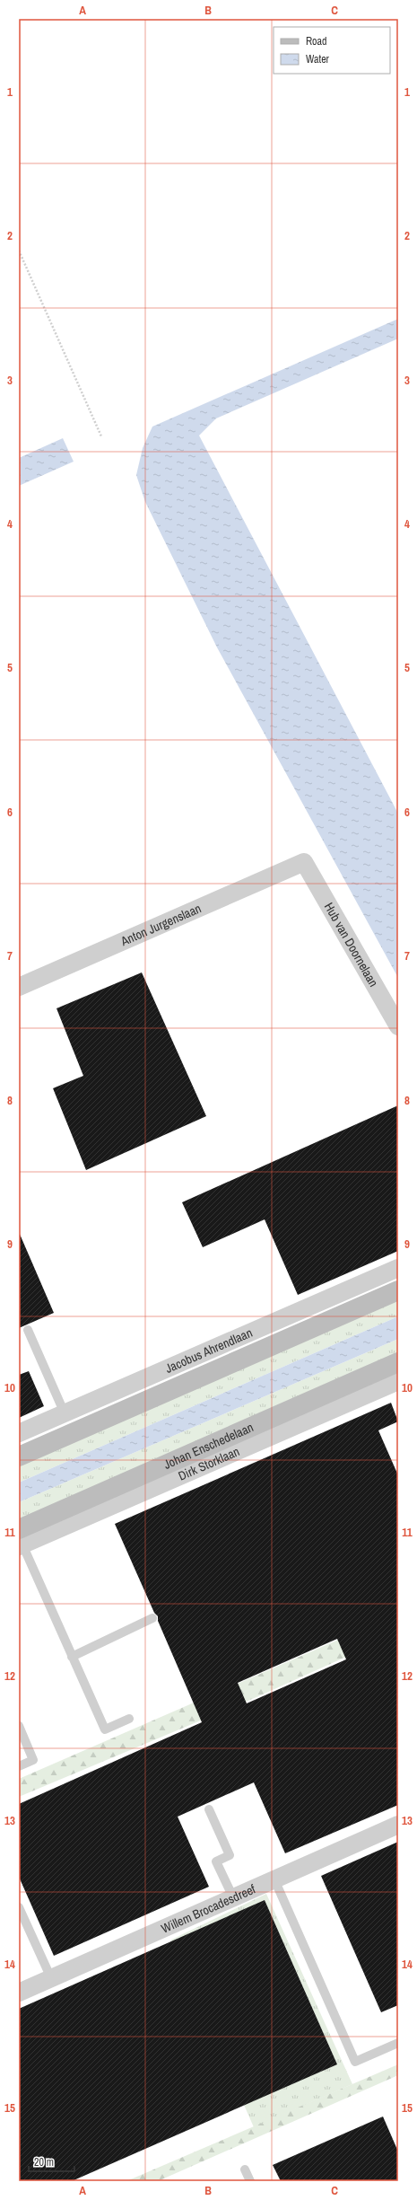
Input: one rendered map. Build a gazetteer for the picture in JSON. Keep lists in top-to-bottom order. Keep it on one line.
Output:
{"streets":{"street":["Anton Jurgenslaan","Hub van Doornelaan","Jacobus Ahrendlaan","Johan Enschedelaan","Dirk Storklaan","Willem Brocadesdreef"]},"crossings":[["Anton Jurgenslaan","Hub van Doornelaan"],["Johan Enschedelaan","Dirk Storklaan"]],"legend":["Road","Water"],"scale_bar":"20 m","grid":{"columns":["A","B","C"],"rows":["1","2","3","4","5","6","7","8","9","10","11","12","13","14","15"]}}
